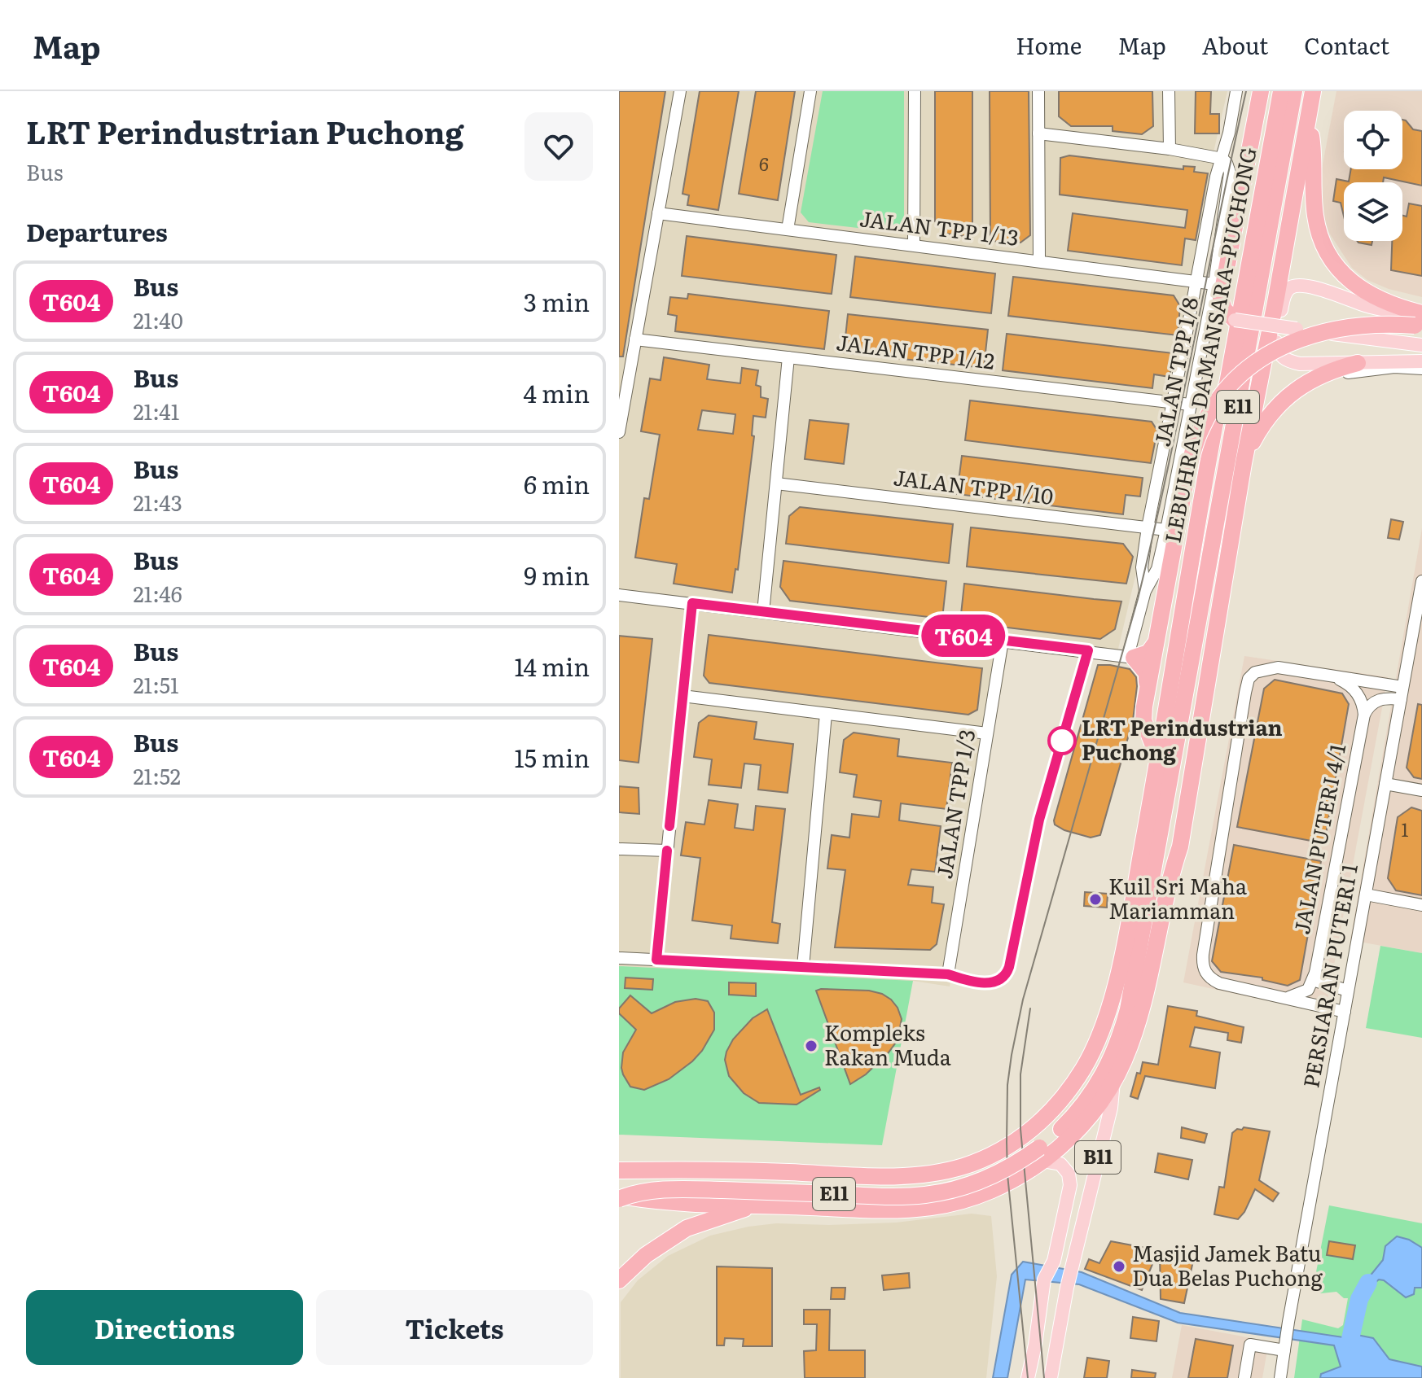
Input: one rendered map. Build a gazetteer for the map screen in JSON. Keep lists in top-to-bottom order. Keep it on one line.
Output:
{"streets":{"highway":["LEBUHRAYA DAMANSARA–PUCHONG","E11"],"main road":["B11"],"street":["JALAN TPP 1/13","JALAN TPP 1/12","JALAN TPP 1/8","JALAN TPP 1/10","JALAN TPP 1/3","JALAN PUTERI 4/1","PERSIARAN PUTERI 1"]},"crossings":[["JALAN TPP 1/13","JALAN TPP 1/8"],["LEBUHRAYA DAMANSARA–PUCHONG","E11"],["LEBUHRAYA DAMANSARA–PUCHONG","B11"],["JALAN TPP 1/12","JALAN TPP 1/8"],["JALAN TPP 1/8","JALAN TPP 1/10"],["E11","B11"]],"places":["LRT Perindustrian Puchong","Kuil Sri Maha Mariamman","Kompleks Rakan Muda","Masjid Jamek Batu Dua Belas Puchong"],"lines":["bus line T604"],"house_numbers":["6","1"],"page":{"header":"Map","nav":["Home","Map","About","Contact"],"heading":[["LRT Perindustrian Puchong","Bus"],"Departures"],"on_map":"T604","list":[{"mark":"T604","name":"Bus","note":"21:40","value":"3 min"},{"mark":"T604","name":"Bus","note":"21:41","value":"4 min"},{"mark":"T604","name":"Bus","note":"21:43","value":"6 min"},{"mark":"T604","name":"Bus","note":"21:46","value":"9 min"},{"mark":"T604","name":"Bus","note":"21:51","value":"14 min"},{"mark":"T604","name":"Bus","note":"21:52","value":"15 min"}],"buttons":["Directions","Tickets"]}}
